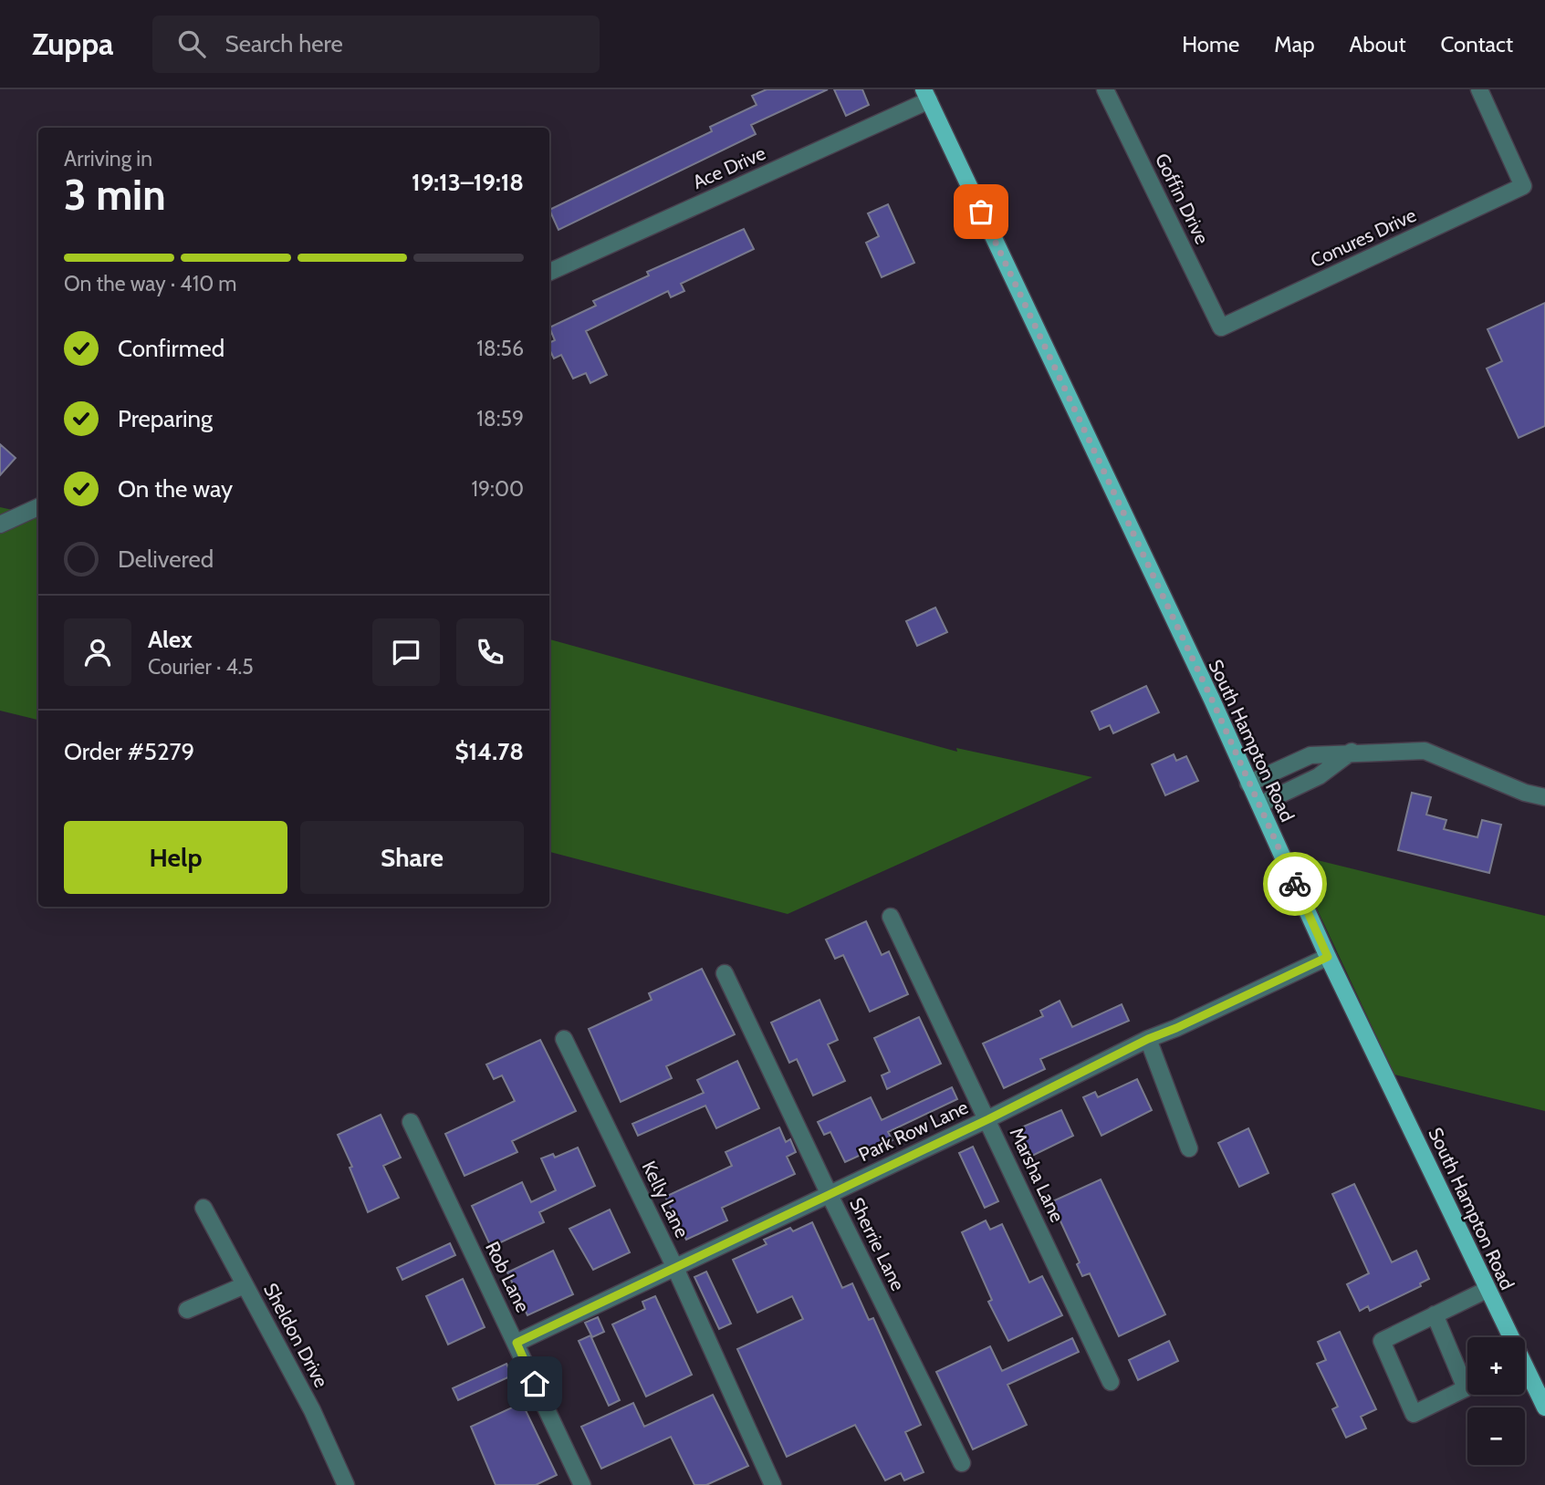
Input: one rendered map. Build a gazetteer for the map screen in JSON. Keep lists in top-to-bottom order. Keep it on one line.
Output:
{"streets":{"main road":["South Hampton Road"],"street":["Ace Drive","Goffin Drive","Conures Drive","Park Row Lane","Marsha Lane","Kelly Lane","Sherrie Lane","Rob Lane","Sheldon Drive"]},"crossings":[["Ace Drive","South Hampton Road"],["Goffin Drive","Conures Drive"],["South Hampton Road","Park Row Lane"],["Park Row Lane","Marsha Lane"],["Park Row Lane","Kelly Lane"],["Park Row Lane","Sherrie Lane"],["Park Row Lane","Rob Lane"]],"page":{"header":"Zuppa","search":"Search here","nav":["Home","Map","About","Contact"],"heading":["3 min","Arriving in","19:13–19:18"],"panel":["Alex","Courier · 4.5","Order #5279","$14.78"],"bar":"On the way · 410 m","list":[["Confirmed","18:56"],["Preparing","18:59"],["On the way","19:00"],"Delivered"],"buttons":["Help","Share"],"map_buttons":["+","−"]}}
